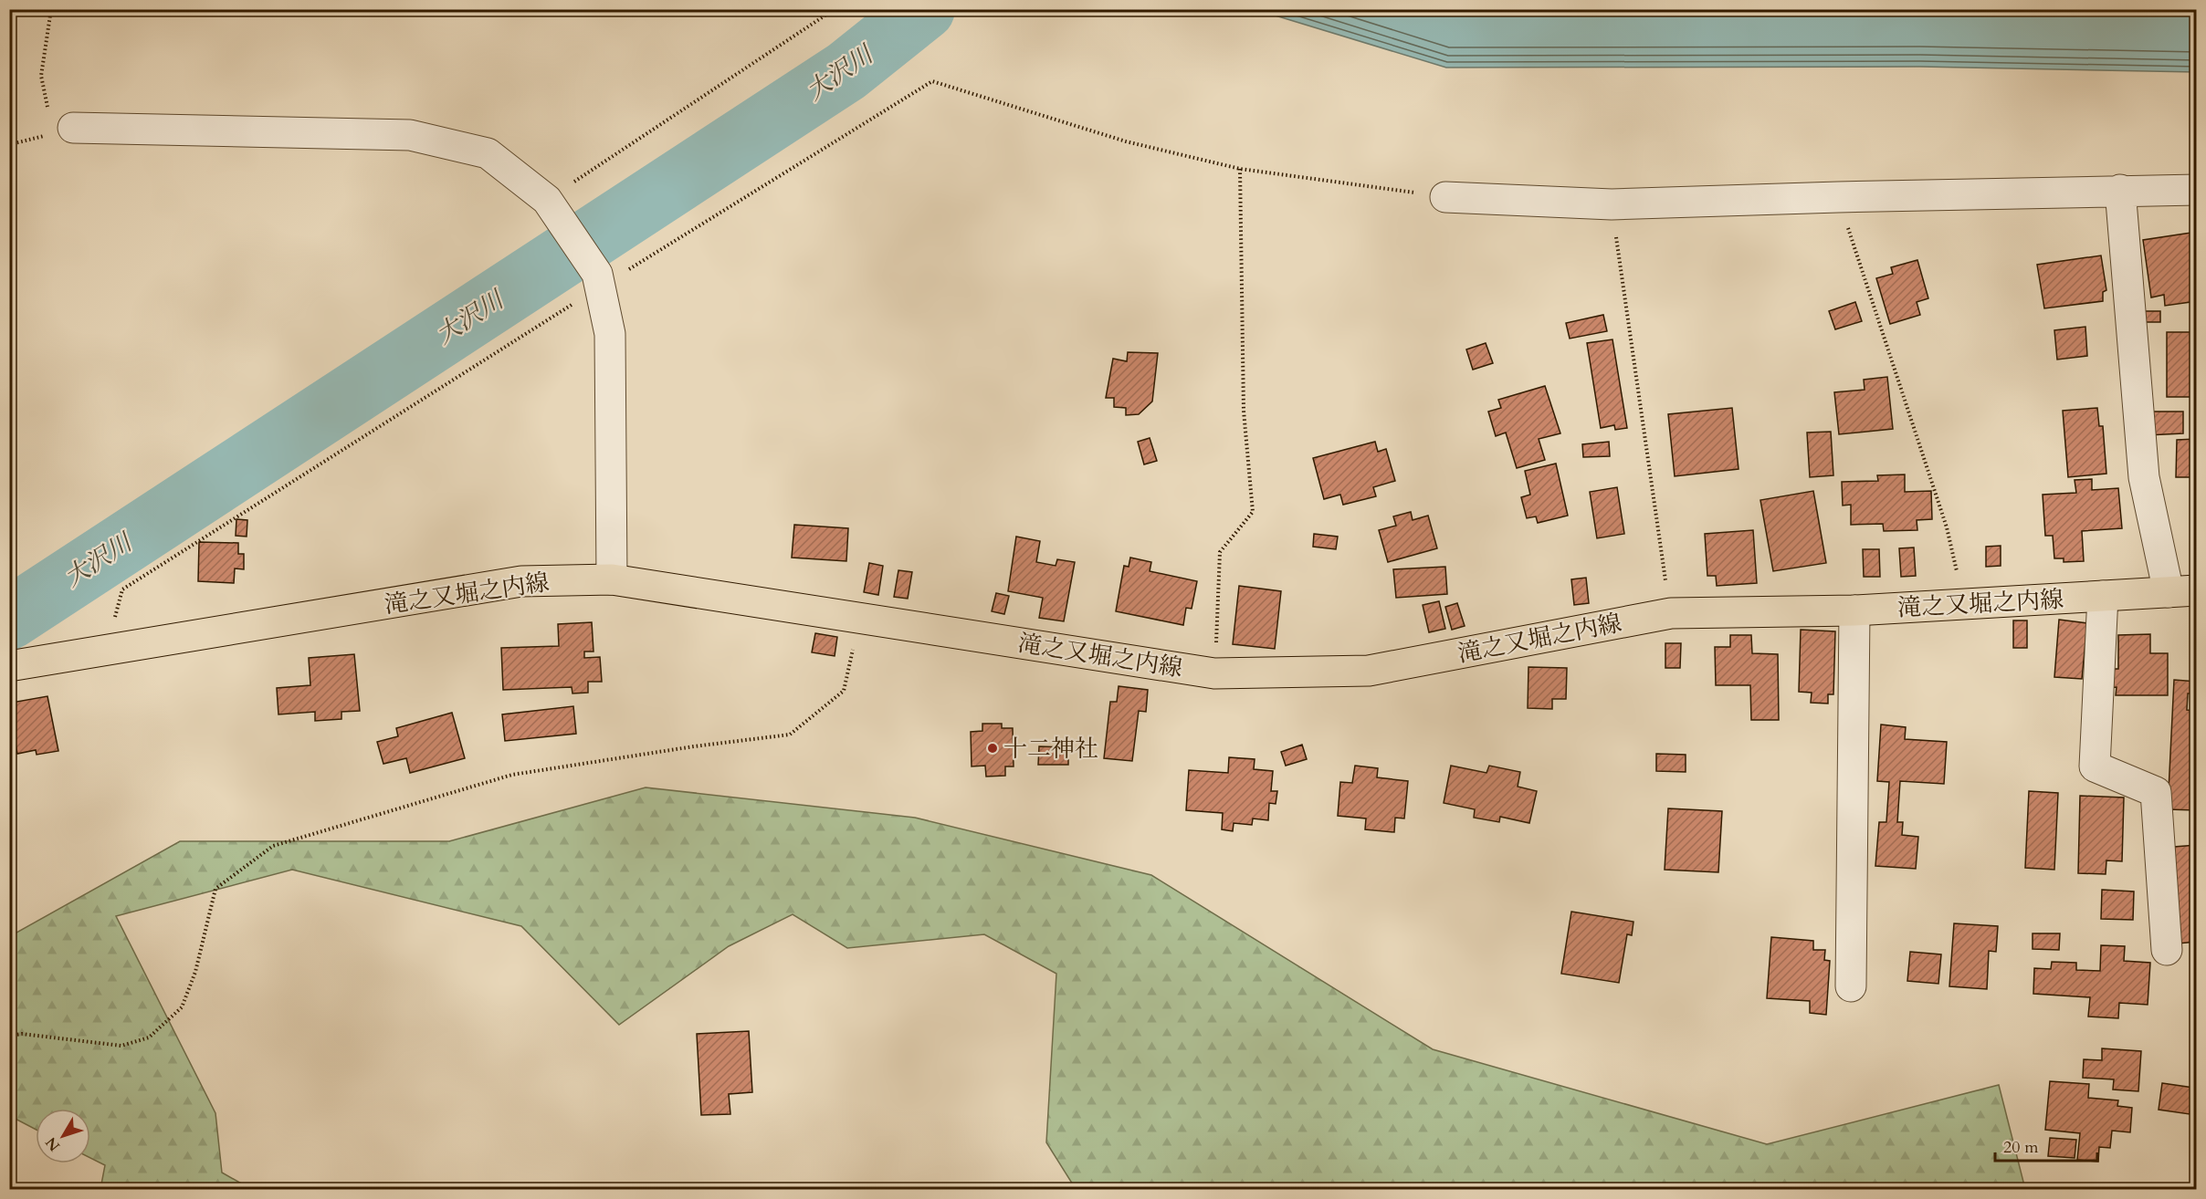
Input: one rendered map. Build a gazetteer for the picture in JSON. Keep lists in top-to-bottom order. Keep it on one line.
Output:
{"streets":{"main road":["滝之又堀之内線"]},"water":["大沢川"],"places":["十二神社"],"scale_bar":"20 m","north":"bottom left"}
